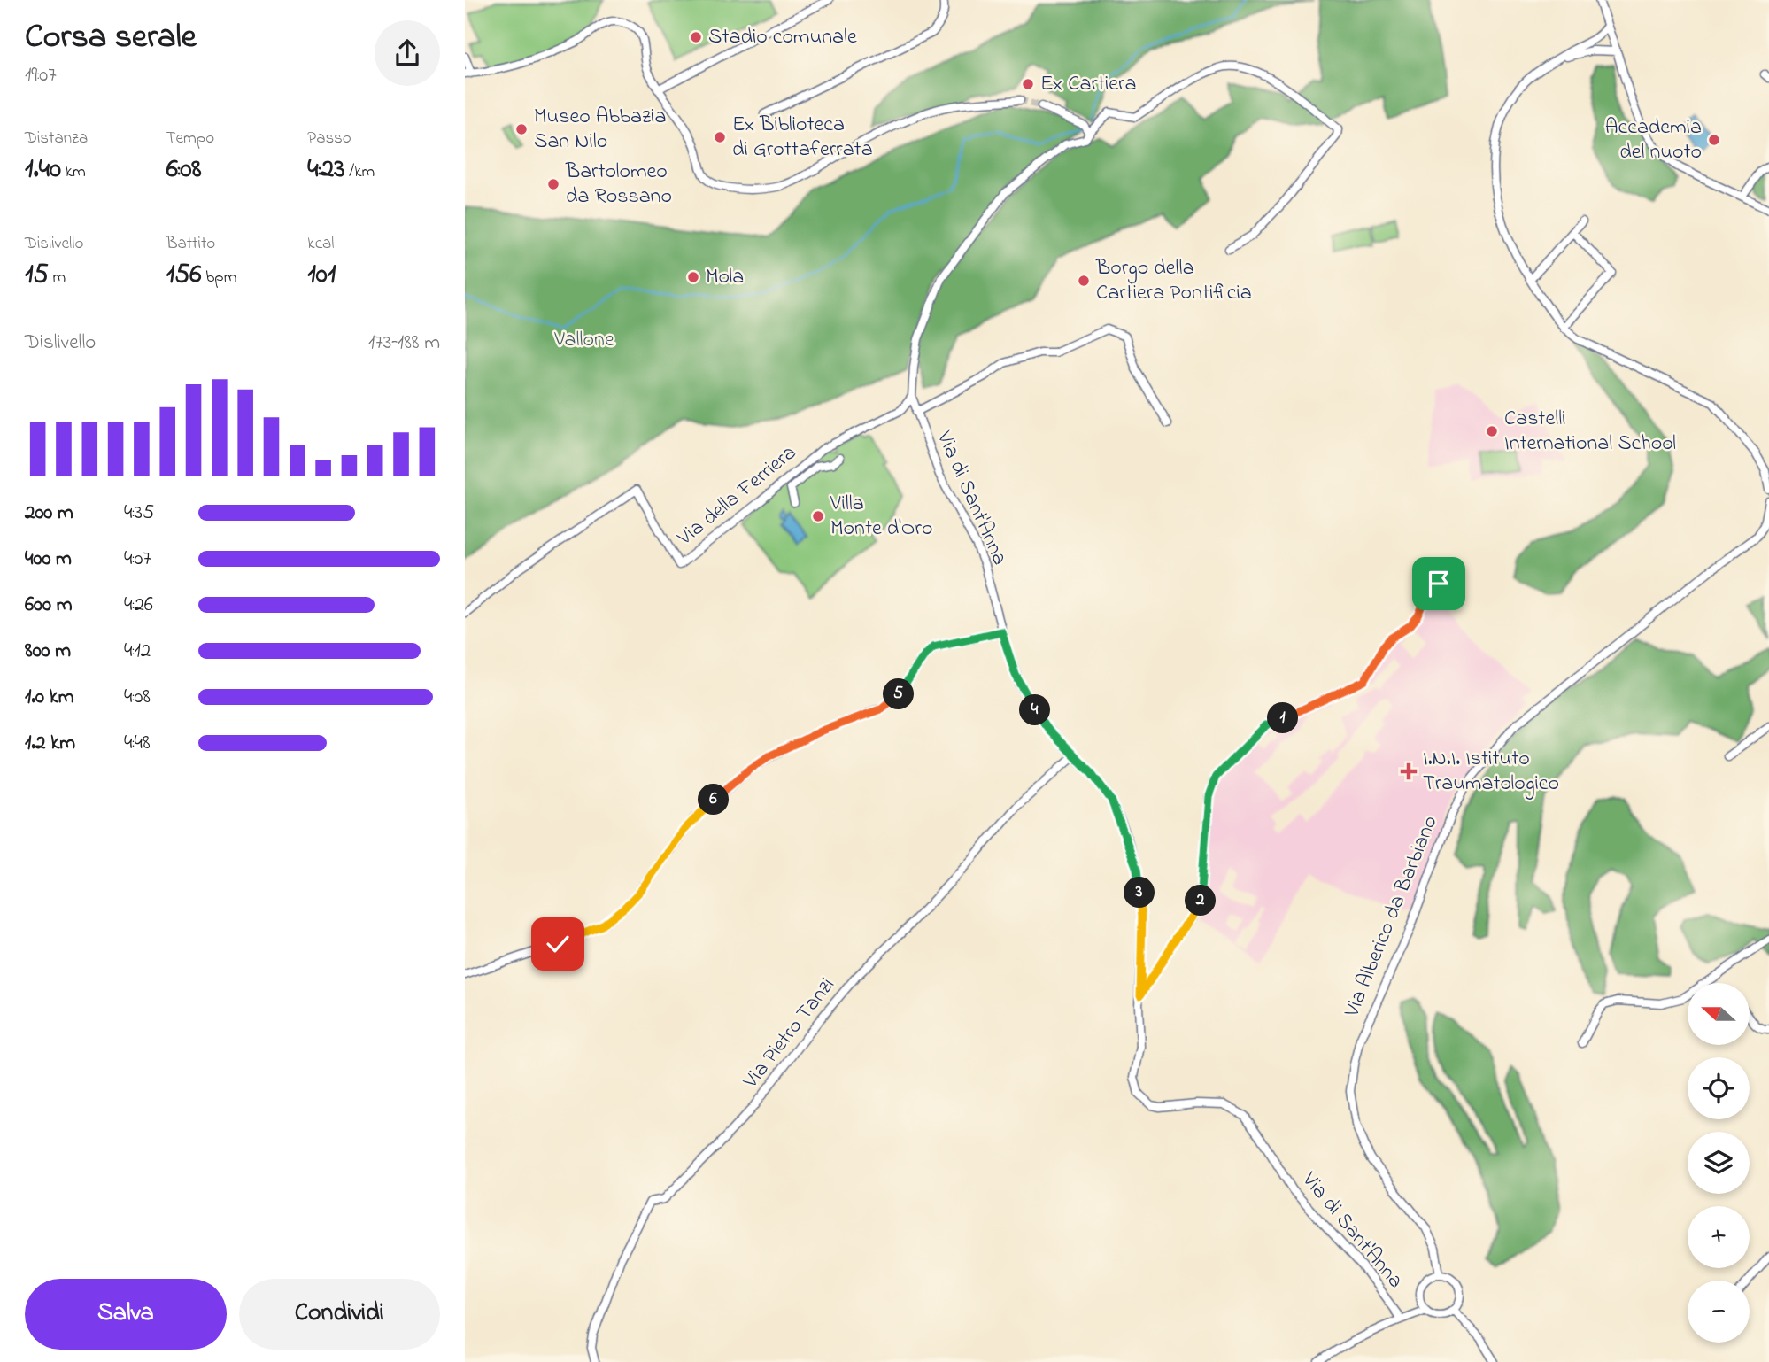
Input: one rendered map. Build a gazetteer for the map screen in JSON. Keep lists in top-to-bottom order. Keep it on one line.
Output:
{"streets":{"street":["Via della Ferriera","Via di Sant'Anna","Via Alberico da Barbiano","Via Pietro Tanzi"]},"crossings":[["Via della Ferriera","Via di Sant'Anna"],["Via di Sant'Anna","Via Pietro Tanzi"]],"parks":["Vallone"],"places":{"other":["Stadio comunale","Ex Cartiera","Museo Abbazia San Nilo","Ex Biblioteca di Grottaferrata","Accademia del nuoto","Bartolomeo da Rossano","Mola","Borgo della Cartiera Pontificia","Castelli International School","Villa Monte d'Oro"],"health":["I.N.I. Istituto Traumatologico"]},"north":"left","page":{"heading":["Corsa serale","19:07"],"stats":[["Distanza","1.40 km"],["Tempo","6:08"],["Passo","4:23 /km"],["Dislivello","15 m"],["Battito","156 bpm"],["kcal","101"]],"chart":["Dislivello","173–188 m"],"list":[{"name":"200 m","note":"4:35"},{"name":"400 m","note":"4:07"},{"name":"600 m","note":"4:26"},{"name":"800 m","note":"4:12"},{"name":"1.0 km","note":"4:08"},{"name":"1.2 km","note":"4:48"}],"pins":["5","4","1","6","3","2"],"map_buttons":["+","−"],"buttons":["Salva","Condividi"]}}
